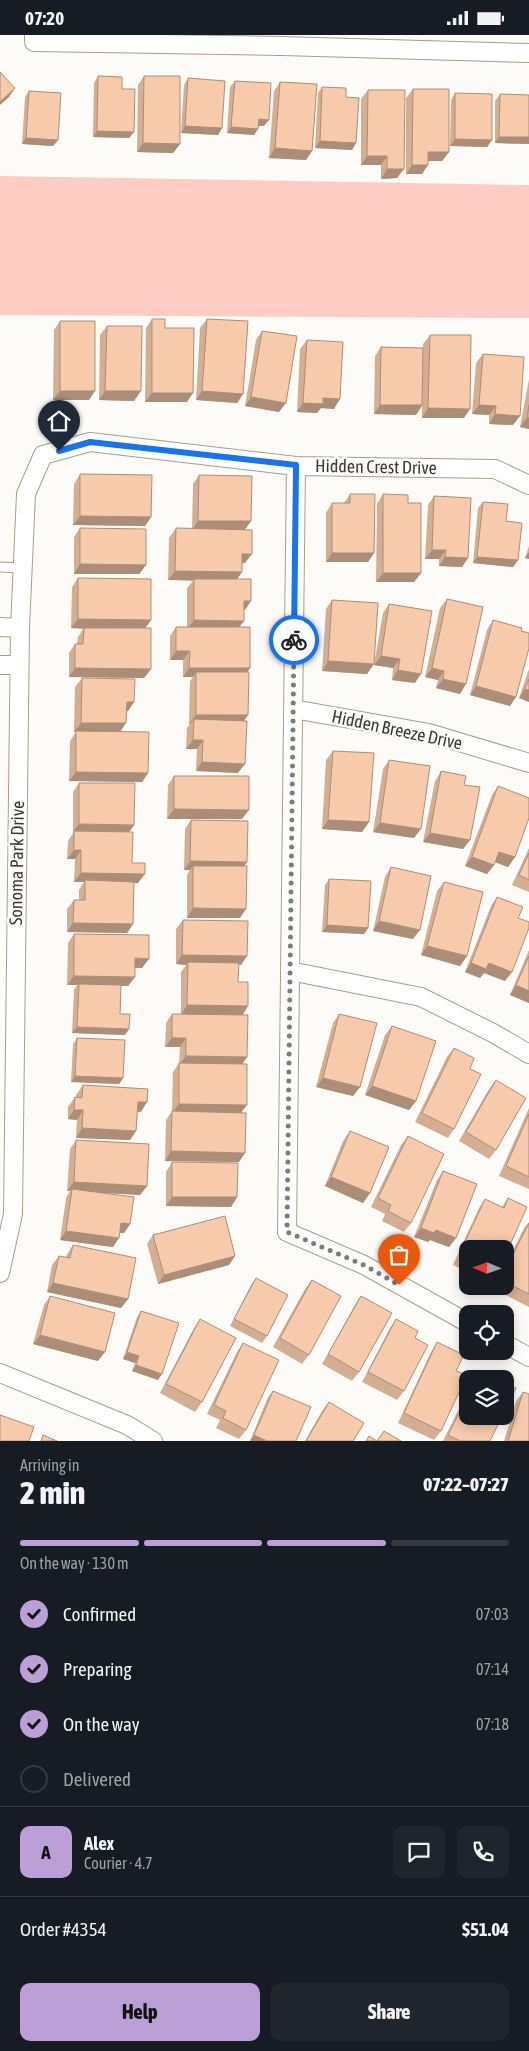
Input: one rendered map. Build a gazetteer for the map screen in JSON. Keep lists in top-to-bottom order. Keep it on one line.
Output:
{"streets":{"street":["Hidden Crest Drive","Hidden Breeze Drive","Sonoma Park Drive"]},"crossings":[["Hidden Crest Drive","Sonoma Park Drive"]],"north":"left","page":{"status":"07:20","heading":["2 min","Arriving in","07:22–07:27"],"panel":["Alex","Courier · 4.7","Order #4354","$51.04"],"bar":"On the way · 130 m","list":[["Confirmed","07:03"],["Preparing","07:14"],["On the way","07:18"],"Delivered"],"round":"A","buttons":["Help","Share"]}}
